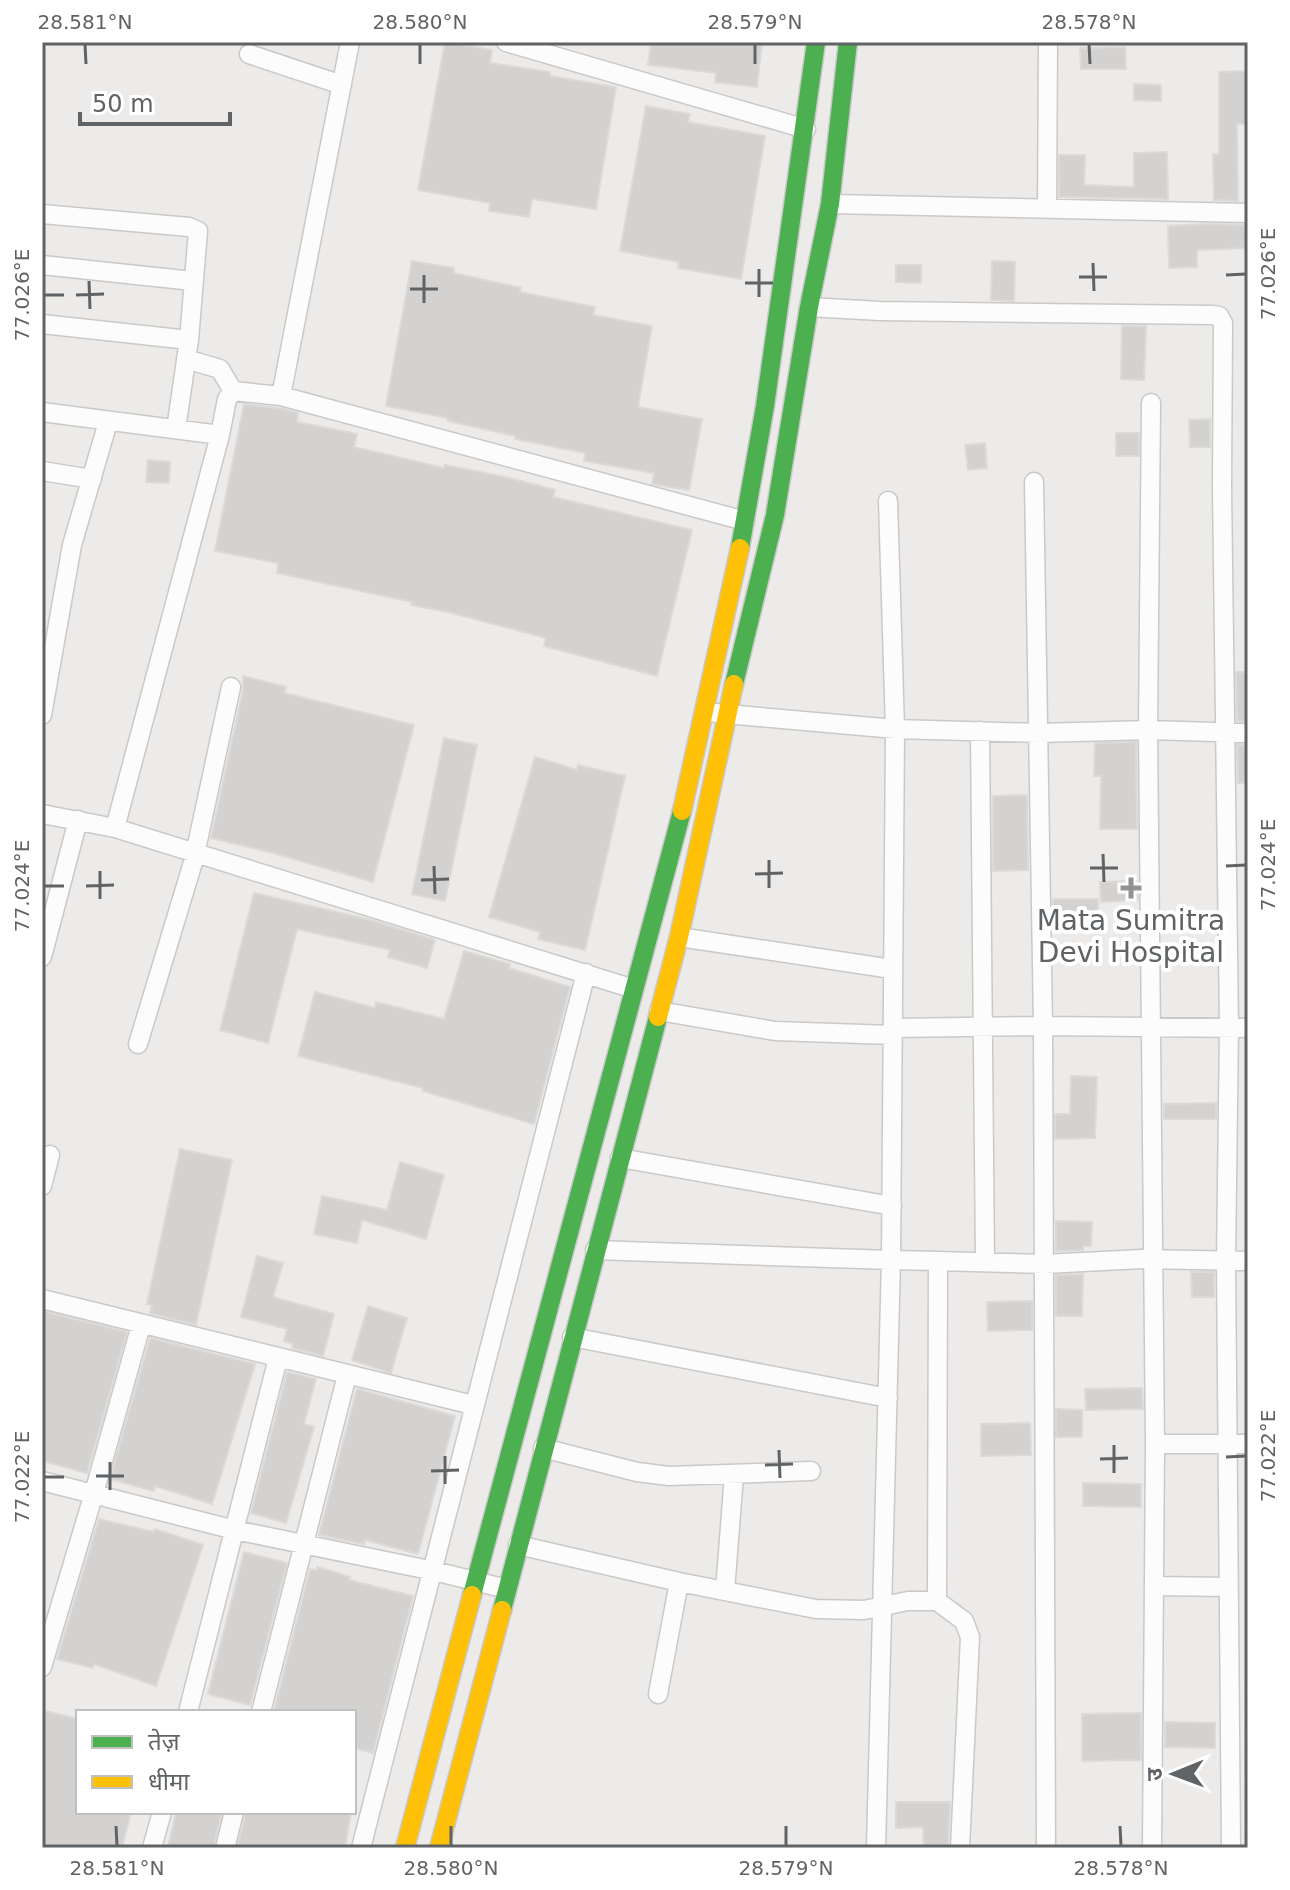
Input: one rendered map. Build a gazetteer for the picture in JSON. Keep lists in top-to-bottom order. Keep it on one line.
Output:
{"places":{"health":["Mata Sumitra Devi Hospital"]},"legend":["तेज़","धीमा"],"scale_bar":"50 m","north":"left","coordinates":["28.581°N","28.580°N","28.579°N","28.578°N","77.026°E","77.024°E","77.022°E"]}
